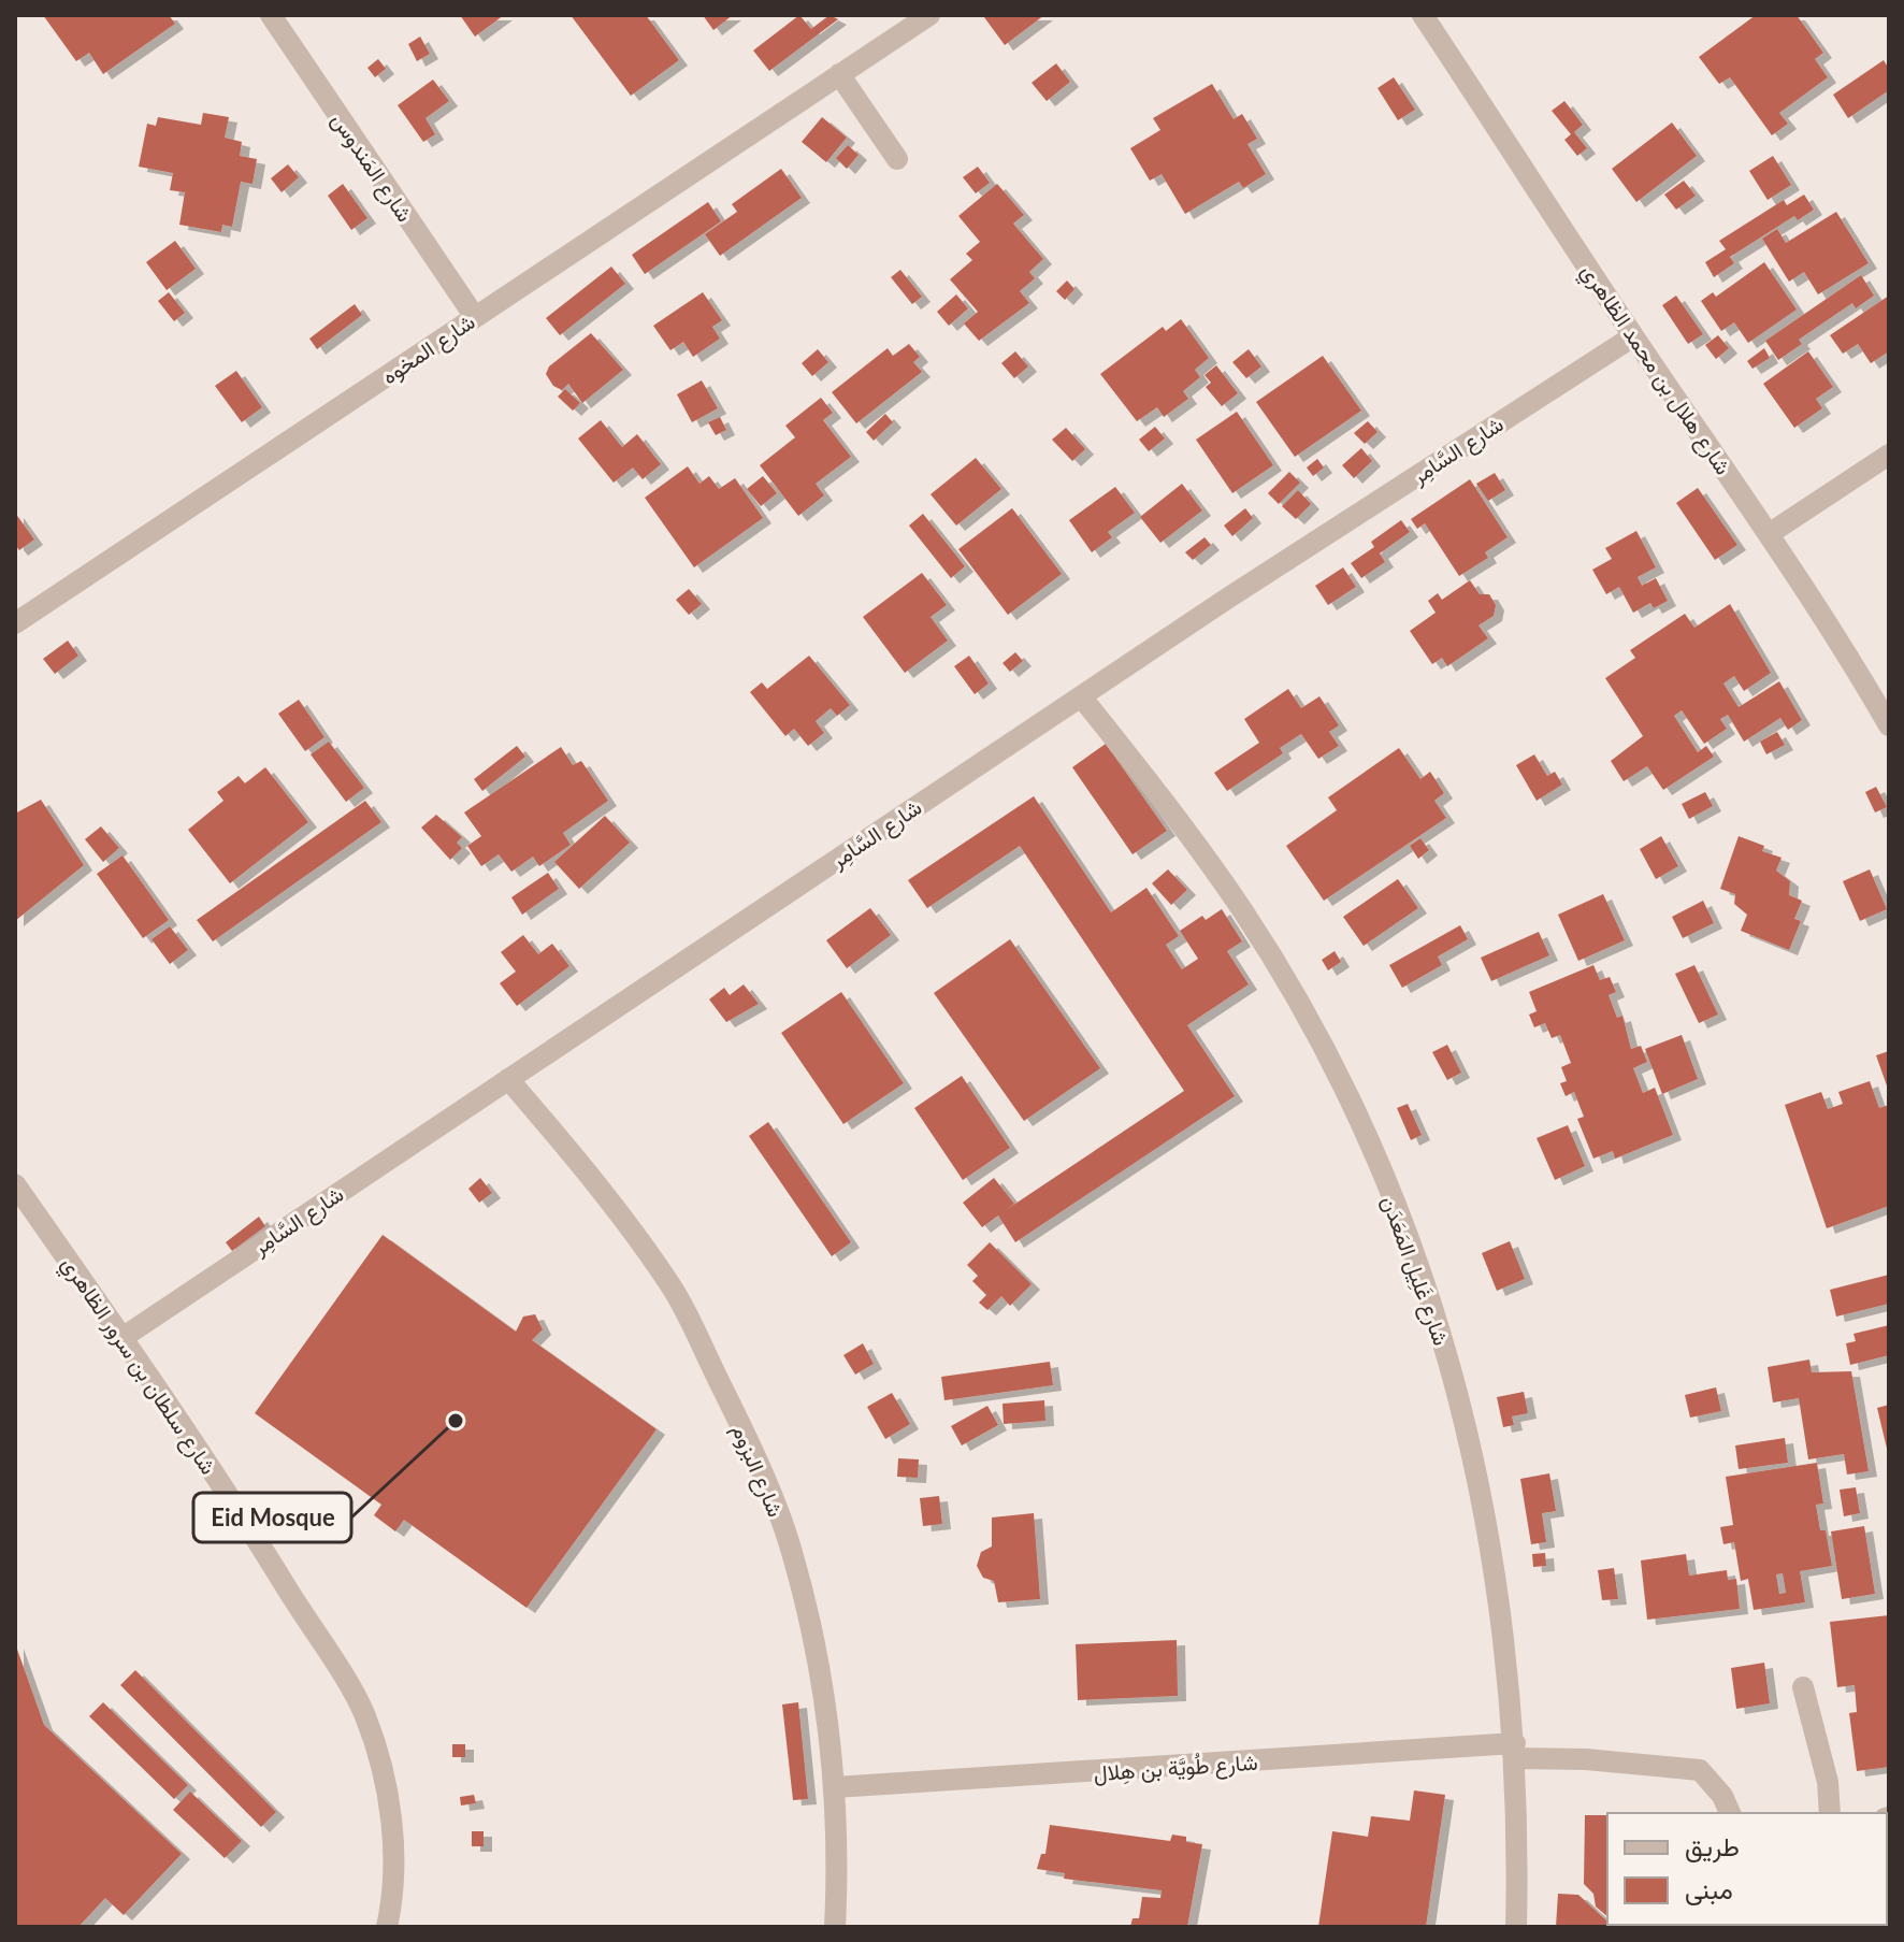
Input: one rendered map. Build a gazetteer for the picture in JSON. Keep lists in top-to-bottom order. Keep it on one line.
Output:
{"streets":{"street":["شارع المَندوس","شارع المخوه","شارع هلال بن محمد الظاهري","شارع السَّامِر","شارع غَلِيل المَعَدَن","شارع سلطان بن سرور الظاهري","شارع البزوم","شارع طُويَّة بن هِلال"]},"crossings":[["شارع المَندوس","شارع المخوه"],["شارع هلال بن محمد الظاهري","شارع السَّامِر"],["شارع السَّامِر","شارع غَلِيل المَعَدَن"],["شارع السَّامِر","شارع سلطان بن سرور الظاهري"],["شارع السَّامِر","شارع البزوم"],["شارع غَلِيل المَعَدَن","شارع طُويَّة بن هِلال"],["شارع البزوم","شارع طُويَّة بن هِلال"]],"places":["Eid Mosque"],"legend":["طريق","مبنى"]}
